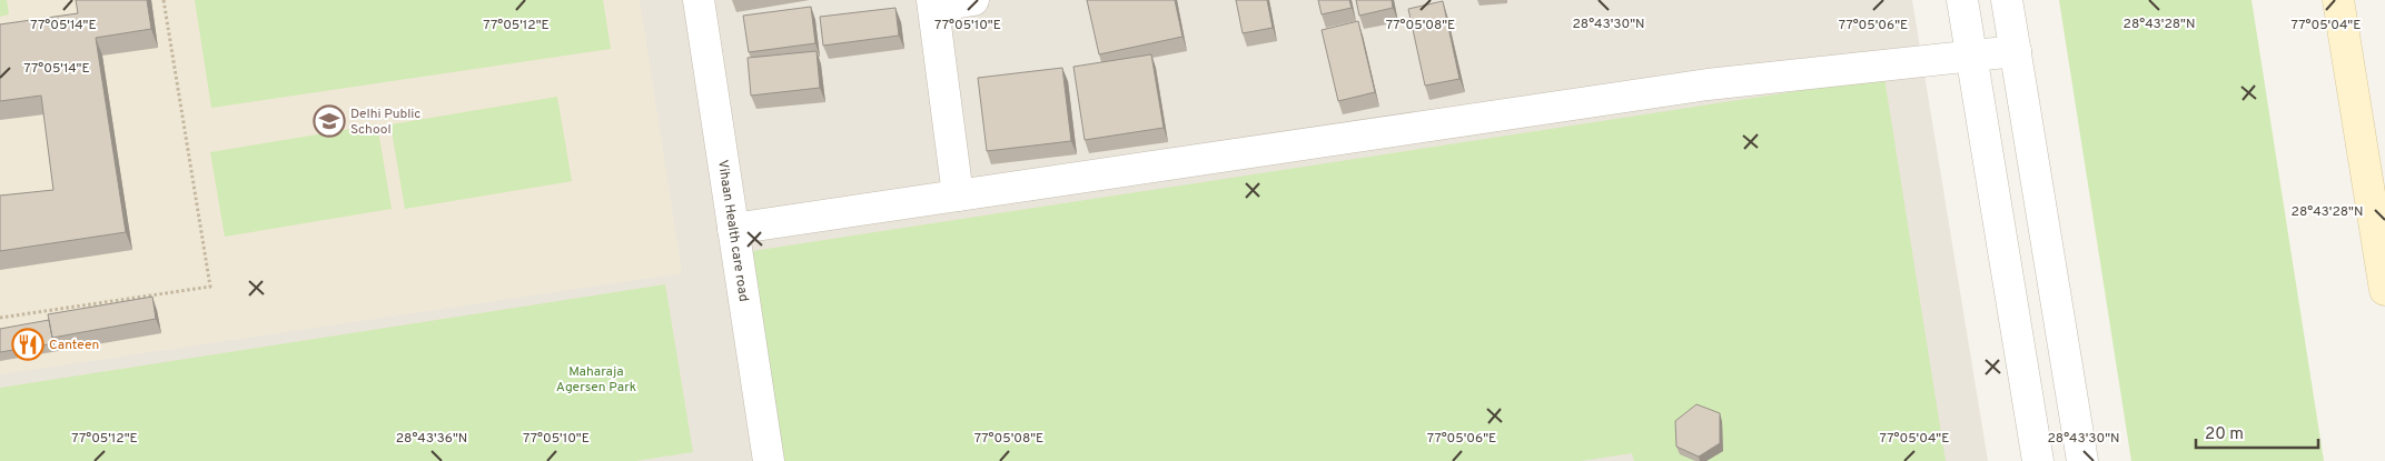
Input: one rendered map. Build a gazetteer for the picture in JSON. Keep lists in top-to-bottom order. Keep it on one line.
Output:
{"streets":{"street":["Vihaan Health care road"]},"parks":["Maharaja Agersen Park"],"places":{"school or university":["Delhi Public School"],"restaurant":["Canteen"]},"scale_bar":"20 m","coordinates":["28°43'28\"N","28°43'30\"N","77°05'10\"E","77°05'08\"E","77°05'04\"E","77°05'14\"E","77°05'12\"E","77°05'06\"E","28°43'36\"N"]}
